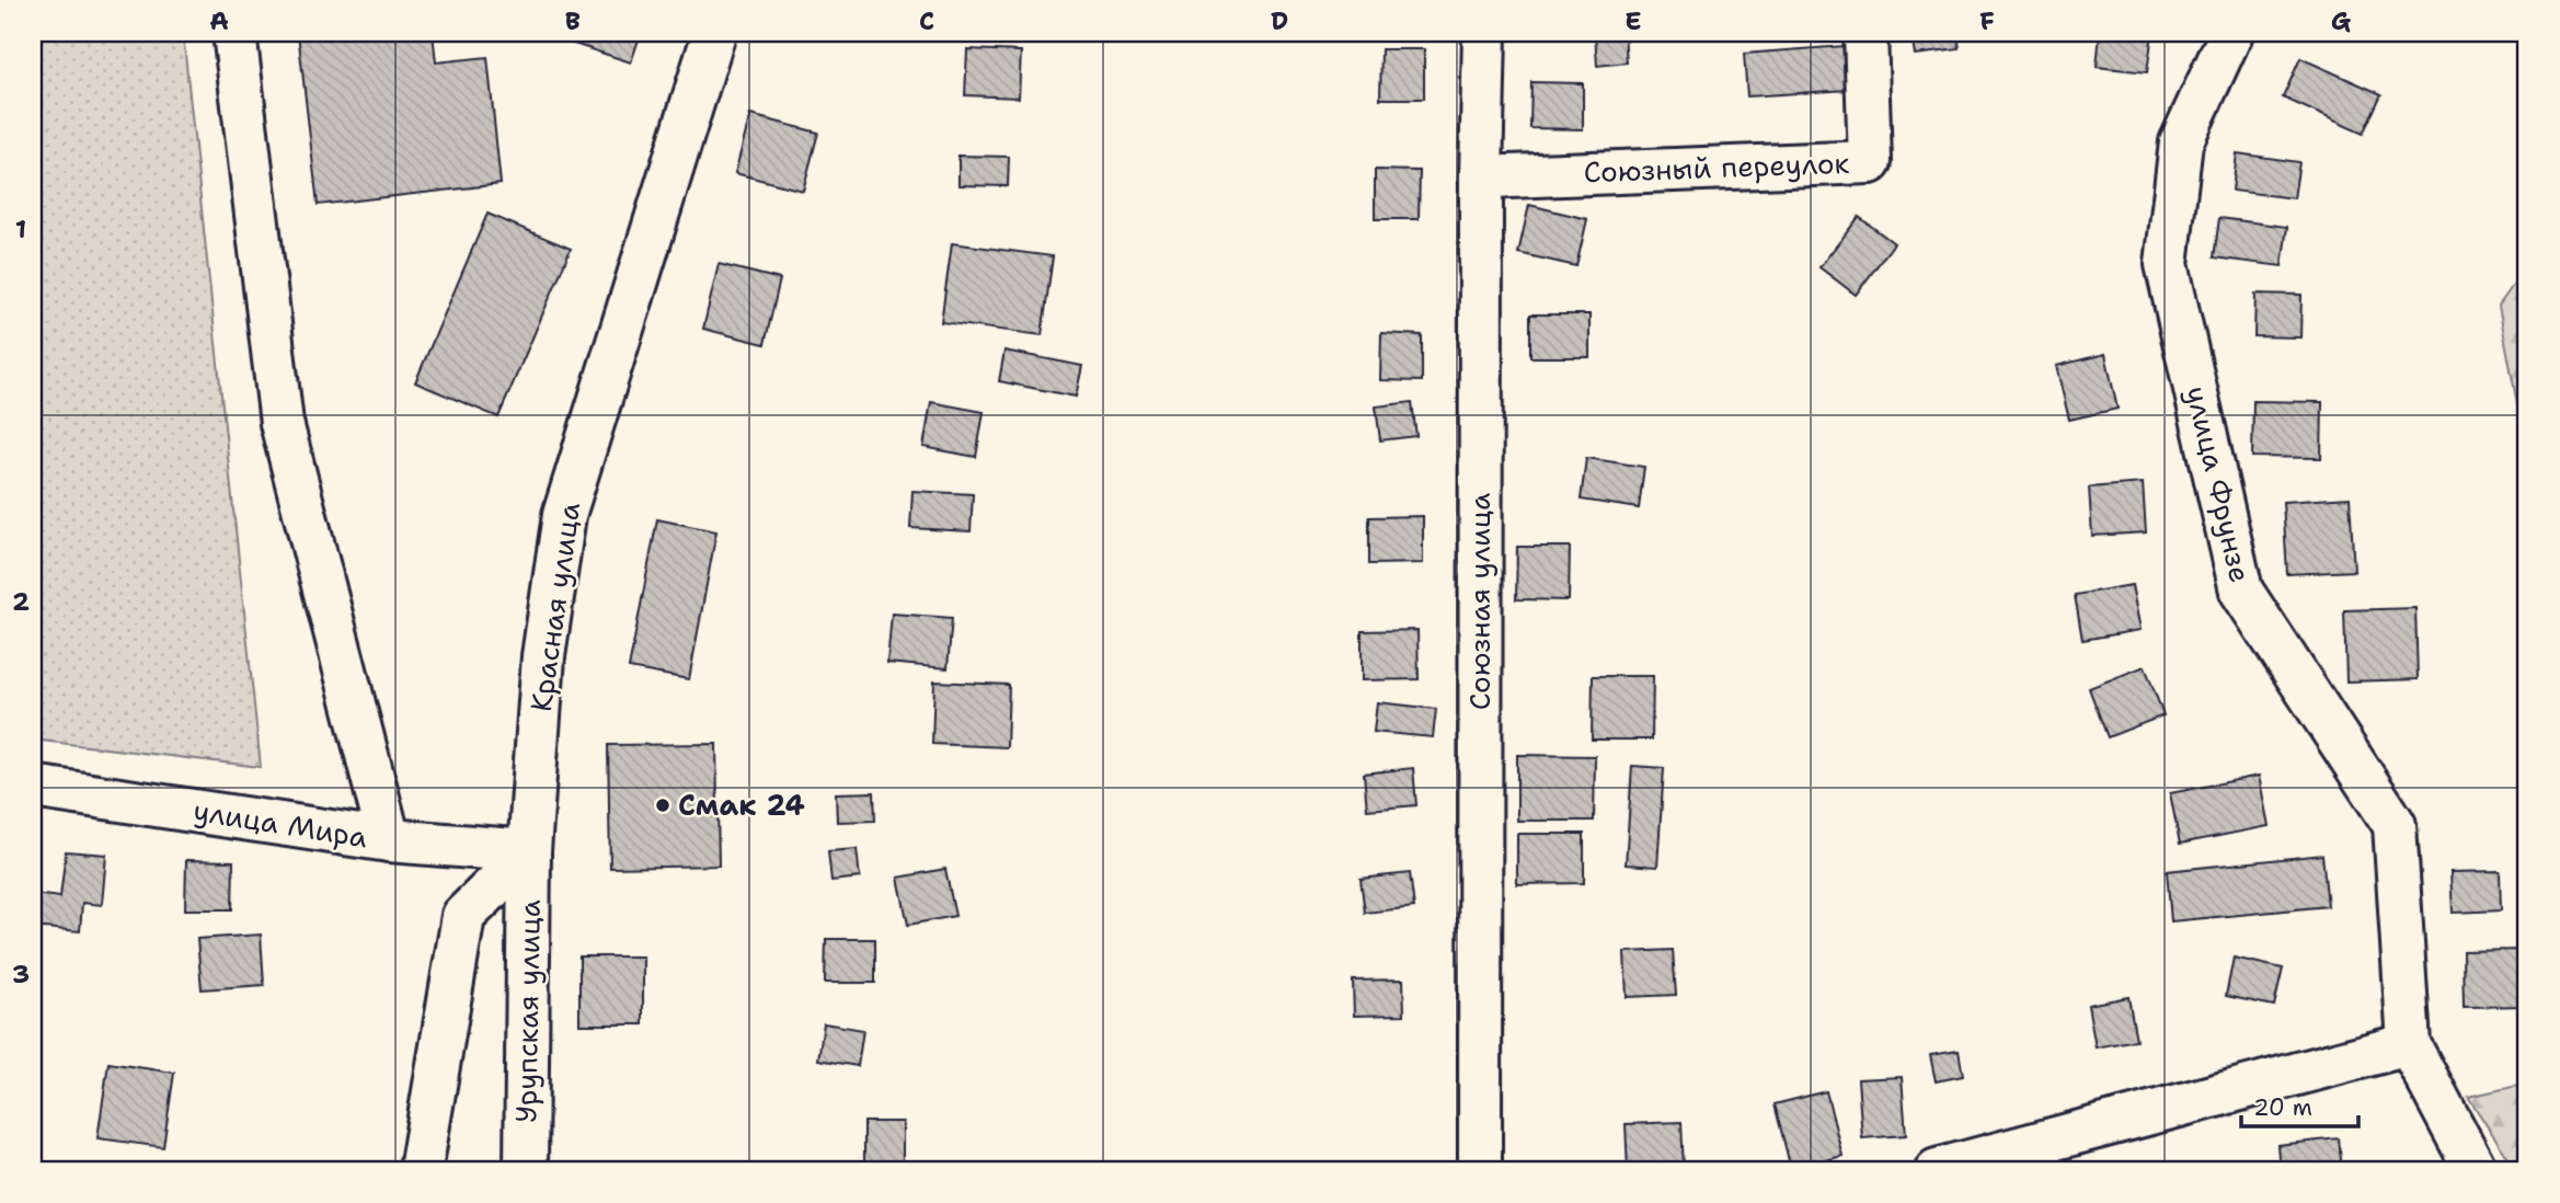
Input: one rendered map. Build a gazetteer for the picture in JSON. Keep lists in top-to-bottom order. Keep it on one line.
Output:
{"streets":{"street":["Союзный переулок","улица Фрунзе","Союзная улица","Красная улица","улица Мира","Урупская улица"]},"crossings":[["Союзный переулок","Союзная улица"],["Красная улица","улица Мира"],["Красная улица","Урупская улица"],["улица Мира","Урупская улица"]],"places":["Смак 24"],"scale_bar":"20 m","grid":{"columns":["A","B","C","D","E","F","G"],"rows":["1","2","3"]}}
